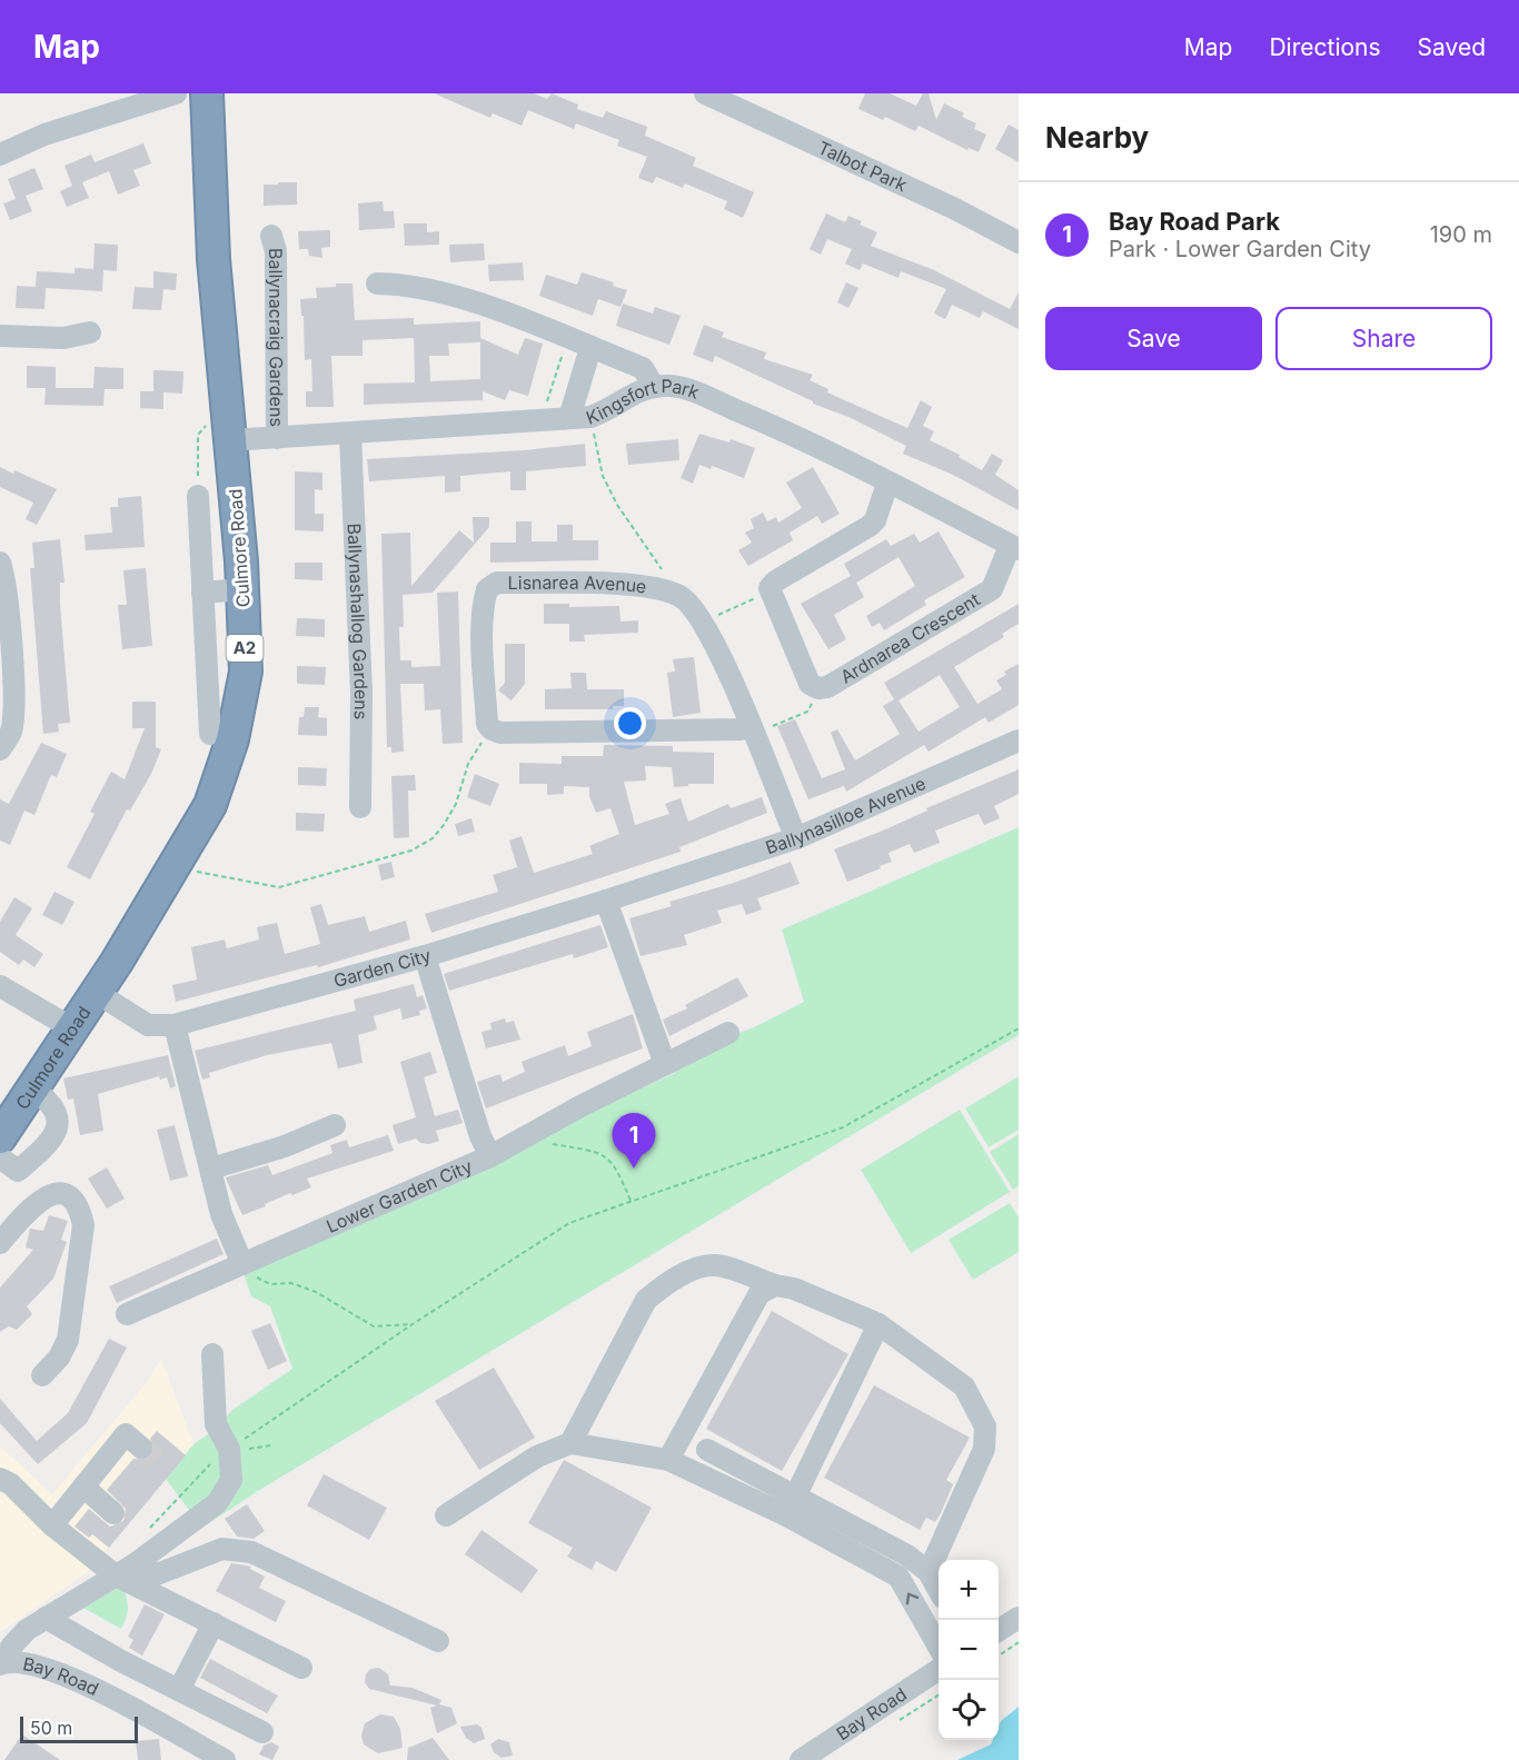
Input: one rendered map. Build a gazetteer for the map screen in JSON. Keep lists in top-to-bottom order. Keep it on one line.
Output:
{"streets":{"highway":["Culmore Road","A2"],"street":["Talbot Park","Ballynacraig Gardens","Kingsfort Park","Lisnarea Avenue","Ballynashallog Gardens","Ardnarea Crescent","Ballynasilloe Avenue","Garden City","Lower Garden City","Bay Road"]},"crossings":[["Ballynacraig Gardens","Kingsfort Park"],["Kingsfort Park","Culmore Road"],["Kingsfort Park","Ballynashallog Gardens"],["Kingsfort Park","Ardnarea Crescent"],["Culmore Road","Garden City"],["Ballynasilloe Avenue","Garden City"]],"scale_bar":"50 m","page":{"header":"Map","nav":["Map","Directions","Saved"],"heading":"Nearby","list":[{"mark":"1","name":"Bay Road Park","note":"Park · Lower Garden City","value":"190 m"}],"buttons":["Save","Share"],"pins":"1","map_buttons":["+","−"],"scale":"50 m"}}
